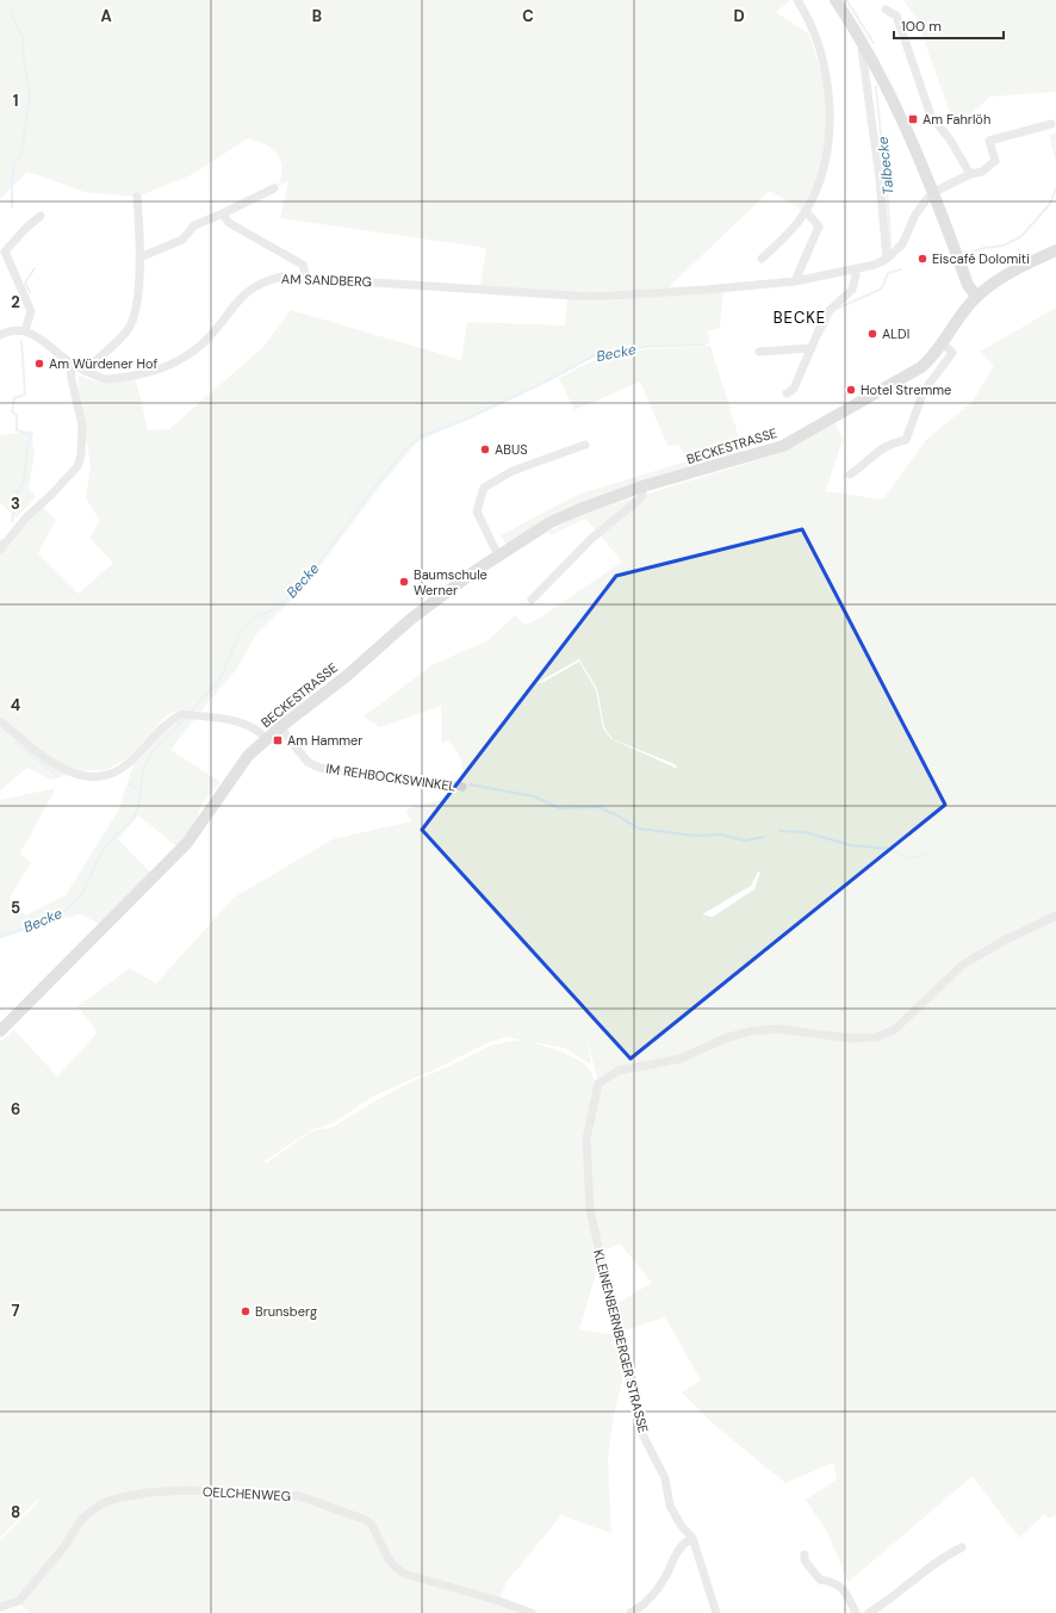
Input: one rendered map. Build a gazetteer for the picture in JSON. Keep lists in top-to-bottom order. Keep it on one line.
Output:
{"streets":{"main road":["BECKESTRASSE"],"street":["AM SANDBERG","IM REHBOCKSWINKEL","KLEINENBERNBERGER STRASSE","OELCHENWEG"]},"crossings":[["BECKESTRASSE","IM REHBOCKSWINKEL"]],"districts":["BECKE"],"water":["Talbecke","Becke"],"places":{"transit":["Am Fahrlöh","Am Hammer"],"other":["Eiscafé Dolomiti","ALDI","Am Würdener Hof","Hotel Stremme","ABUS","Baumschule Werner","Brunsberg"]},"scale_bar":"100 m","grid":{"columns":["A","B","C","D"],"rows":["1","2","3","4","5","6","7","8"]}}
